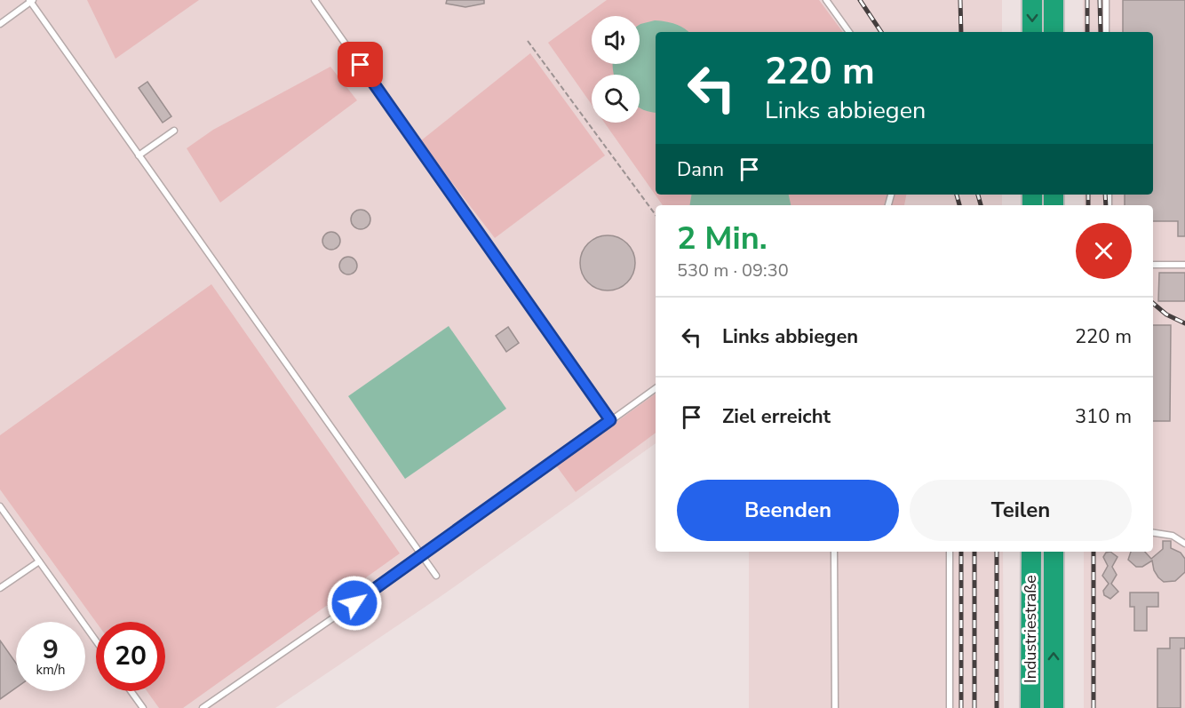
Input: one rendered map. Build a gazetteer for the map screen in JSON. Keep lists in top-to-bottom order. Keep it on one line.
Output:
{"streets":{"highway":["Industriestraße"]},"page":{"turn":["220 m","Links abbiegen"],"then":"Dann","heading":["2 Min.","530 m · 09:30"],"list":[{"name":"Links abbiegen","value":"220 m"},{"name":"Ziel erreicht","value":"310 m"}],"buttons":["Beenden","Teilen"],"speed":"9 km/h","limit":"20"}}
